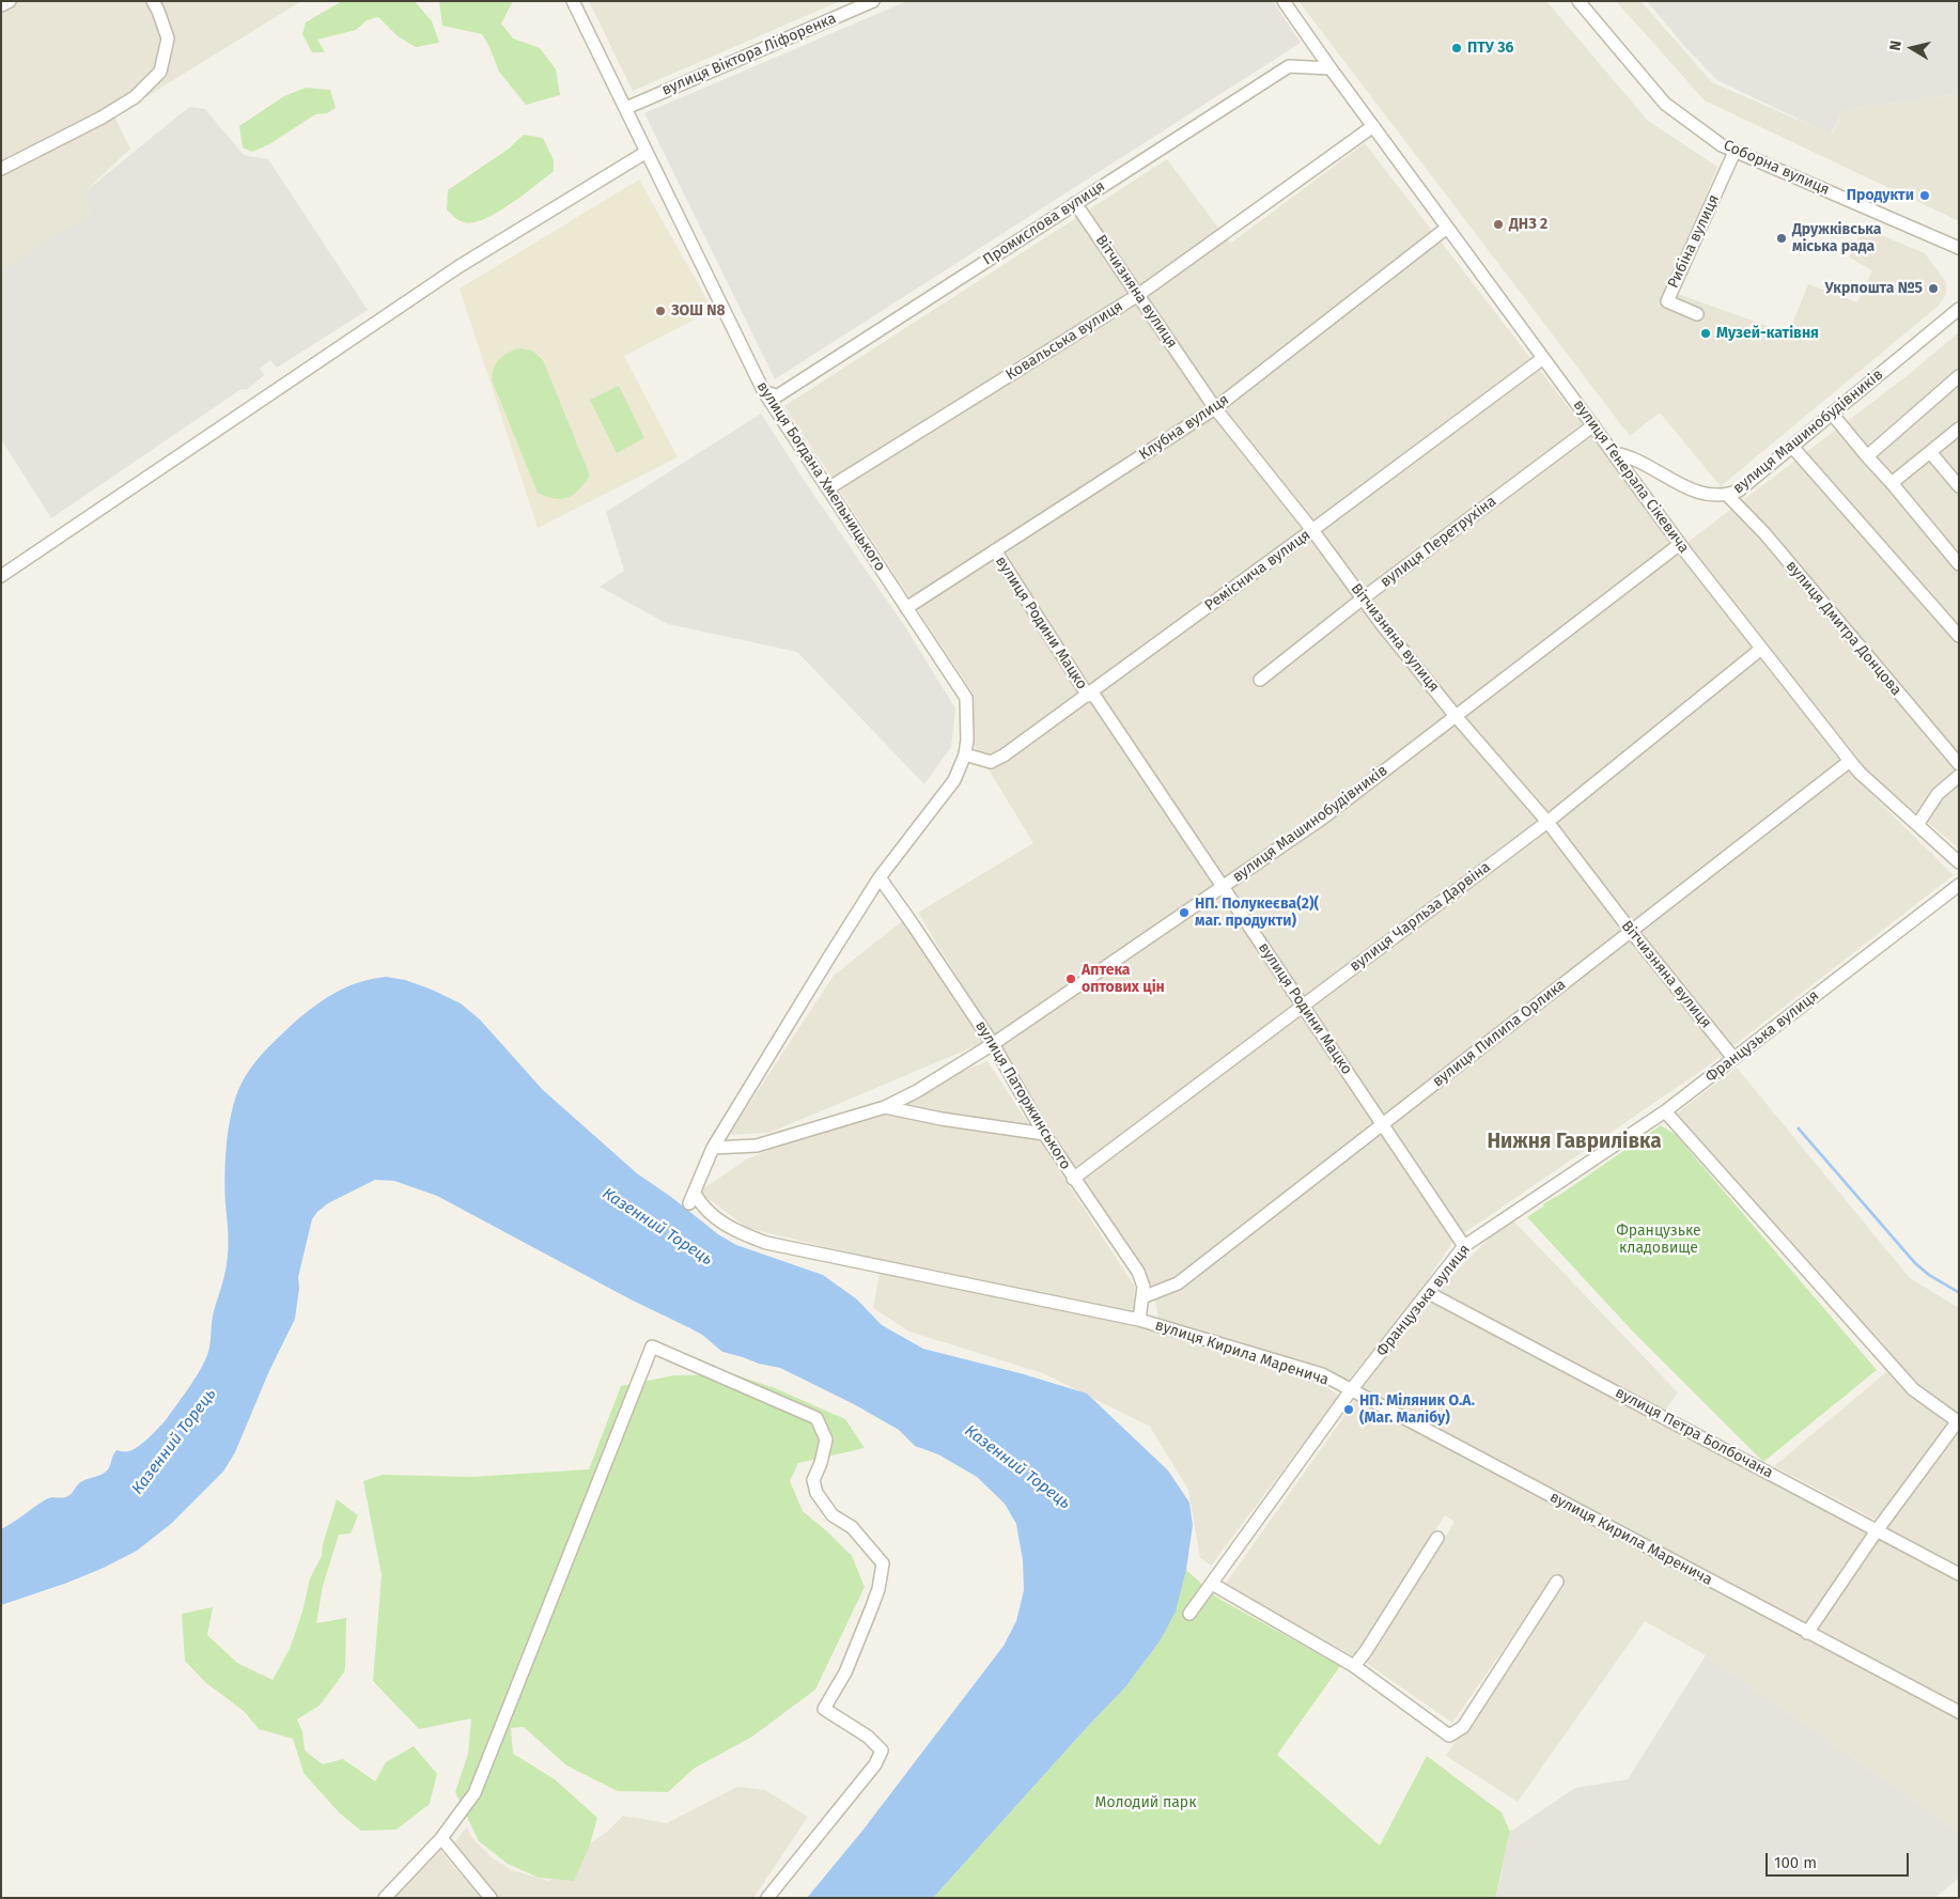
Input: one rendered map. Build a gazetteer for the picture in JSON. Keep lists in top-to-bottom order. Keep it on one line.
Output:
{"streets":{"street":["вулиця Віктора Ліфоренка","Соборна вулиця","Промислова вулиця","Рибіна вулиця","Вітчизняна вулиця","Ковальська вулиця","Клубна вулиця","вулиця Машинобудівників","вулиця Богдана Хмельницького","вулиця Генерала Сікевича","вулиця Перетрухіна","Реміснича вулиця","вулиця Родини Мацко","вулиця Дмитра Донцова","вулиця Чарльза Дарвіна","вулиця Пилипа Орлика","Французька вулиця","вулиця Паторжинського","вулиця Кирила Маренича","вулиця Петра Болбочана"]},"crossings":[["вулиця Віктора Ліфоренка","вулиця Богдана Хмельницького"],["Соборна вулиця","Рибіна вулиця"],["Промислова вулиця","Вітчизняна вулиця"],["Промислова вулиця","вулиця Богдана Хмельницького"],["Промислова вулиця","вулиця Генерала Сікевича"],["Вітчизняна вулиця","Ковальська вулиця"],["Вітчизняна вулиця","Клубна вулиця"],["Вітчизняна вулиця","вулиця Машинобудівників"],["Вітчизняна вулиця","вулиця Перетрухіна"],["Вітчизняна вулиця","Реміснича вулиця"],["Вітчизняна вулиця","вулиця Чарльза Дарвіна"],["Вітчизняна вулиця","вулиця Пилипа Орлика"],["Вітчизняна вулиця","Французька вулиця"],["Ковальська вулиця","вулиця Богдана Хмельницького"],["Ковальська вулиця","вулиця Генерала Сікевича"],["Клубна вулиця","вулиця Богдана Хмельницького"],["Клубна вулиця","вулиця Генерала Сікевича"],["Клубна вулиця","вулиця Родини Мацко"],["вулиця Машинобудівників","вулиця Богдана Хмельницького"],["вулиця Машинобудівників","вулиця Генерала Сікевича"],["вулиця Машинобудівників","вулиця Родини Мацко"],["вулиця Машинобудівників","вулиця Дмитра Донцова"],["вулиця Машинобудівників","вулиця Паторжинського"],["вулиця Богдана Хмельницького","Реміснича вулиця"],["вулиця Богдана Хмельницького","вулиця Паторжинського"],["вулиця Богдана Хмельницького","вулиця Кирила Маренича"],["вулиця Генерала Сікевича","вулиця Перетрухіна"],["вулиця Генерала Сікевича","Реміснича вулиця"],["вулиця Генерала Сікевича","вулиця Чарльза Дарвіна"],["вулиця Генерала Сікевича","вулиця Пилипа Орлика"],["Реміснича вулиця","вулиця Родини Мацко"],["вулиця Родини Мацко","вулиця Чарльза Дарвіна"],["вулиця Родини Мацко","вулиця Пилипа Орлика"],["вулиця Родини Мацко","Французька вулиця"],["вулиця Чарльза Дарвіна","вулиця Паторжинського"],["вулиця Пилипа Орлика","вулиця Паторжинського"],["Французька вулиця","вулиця Кирила Маренича"],["Французька вулиця","вулиця Петра Болбочана"],["вулиця Паторжинського","вулиця Кирила Маренича"]],"districts":["Нижня Гаврилівка"],"water":["Казенний Торець"],"parks":["Французьке кладовище","Молодий парк"],"places":["ПТУ 36","Продукти","ДНЗ 2","Дружківська міська рада","Укрпошта №5","ЗОШ N8","Музей-катівня","НП. Полукеєва(2)( маг. продукти)","Аптека оптових цін","НП. Міляник О.А. (Маг. Малібу)"],"scale_bar":"100 m","north":"left"}
